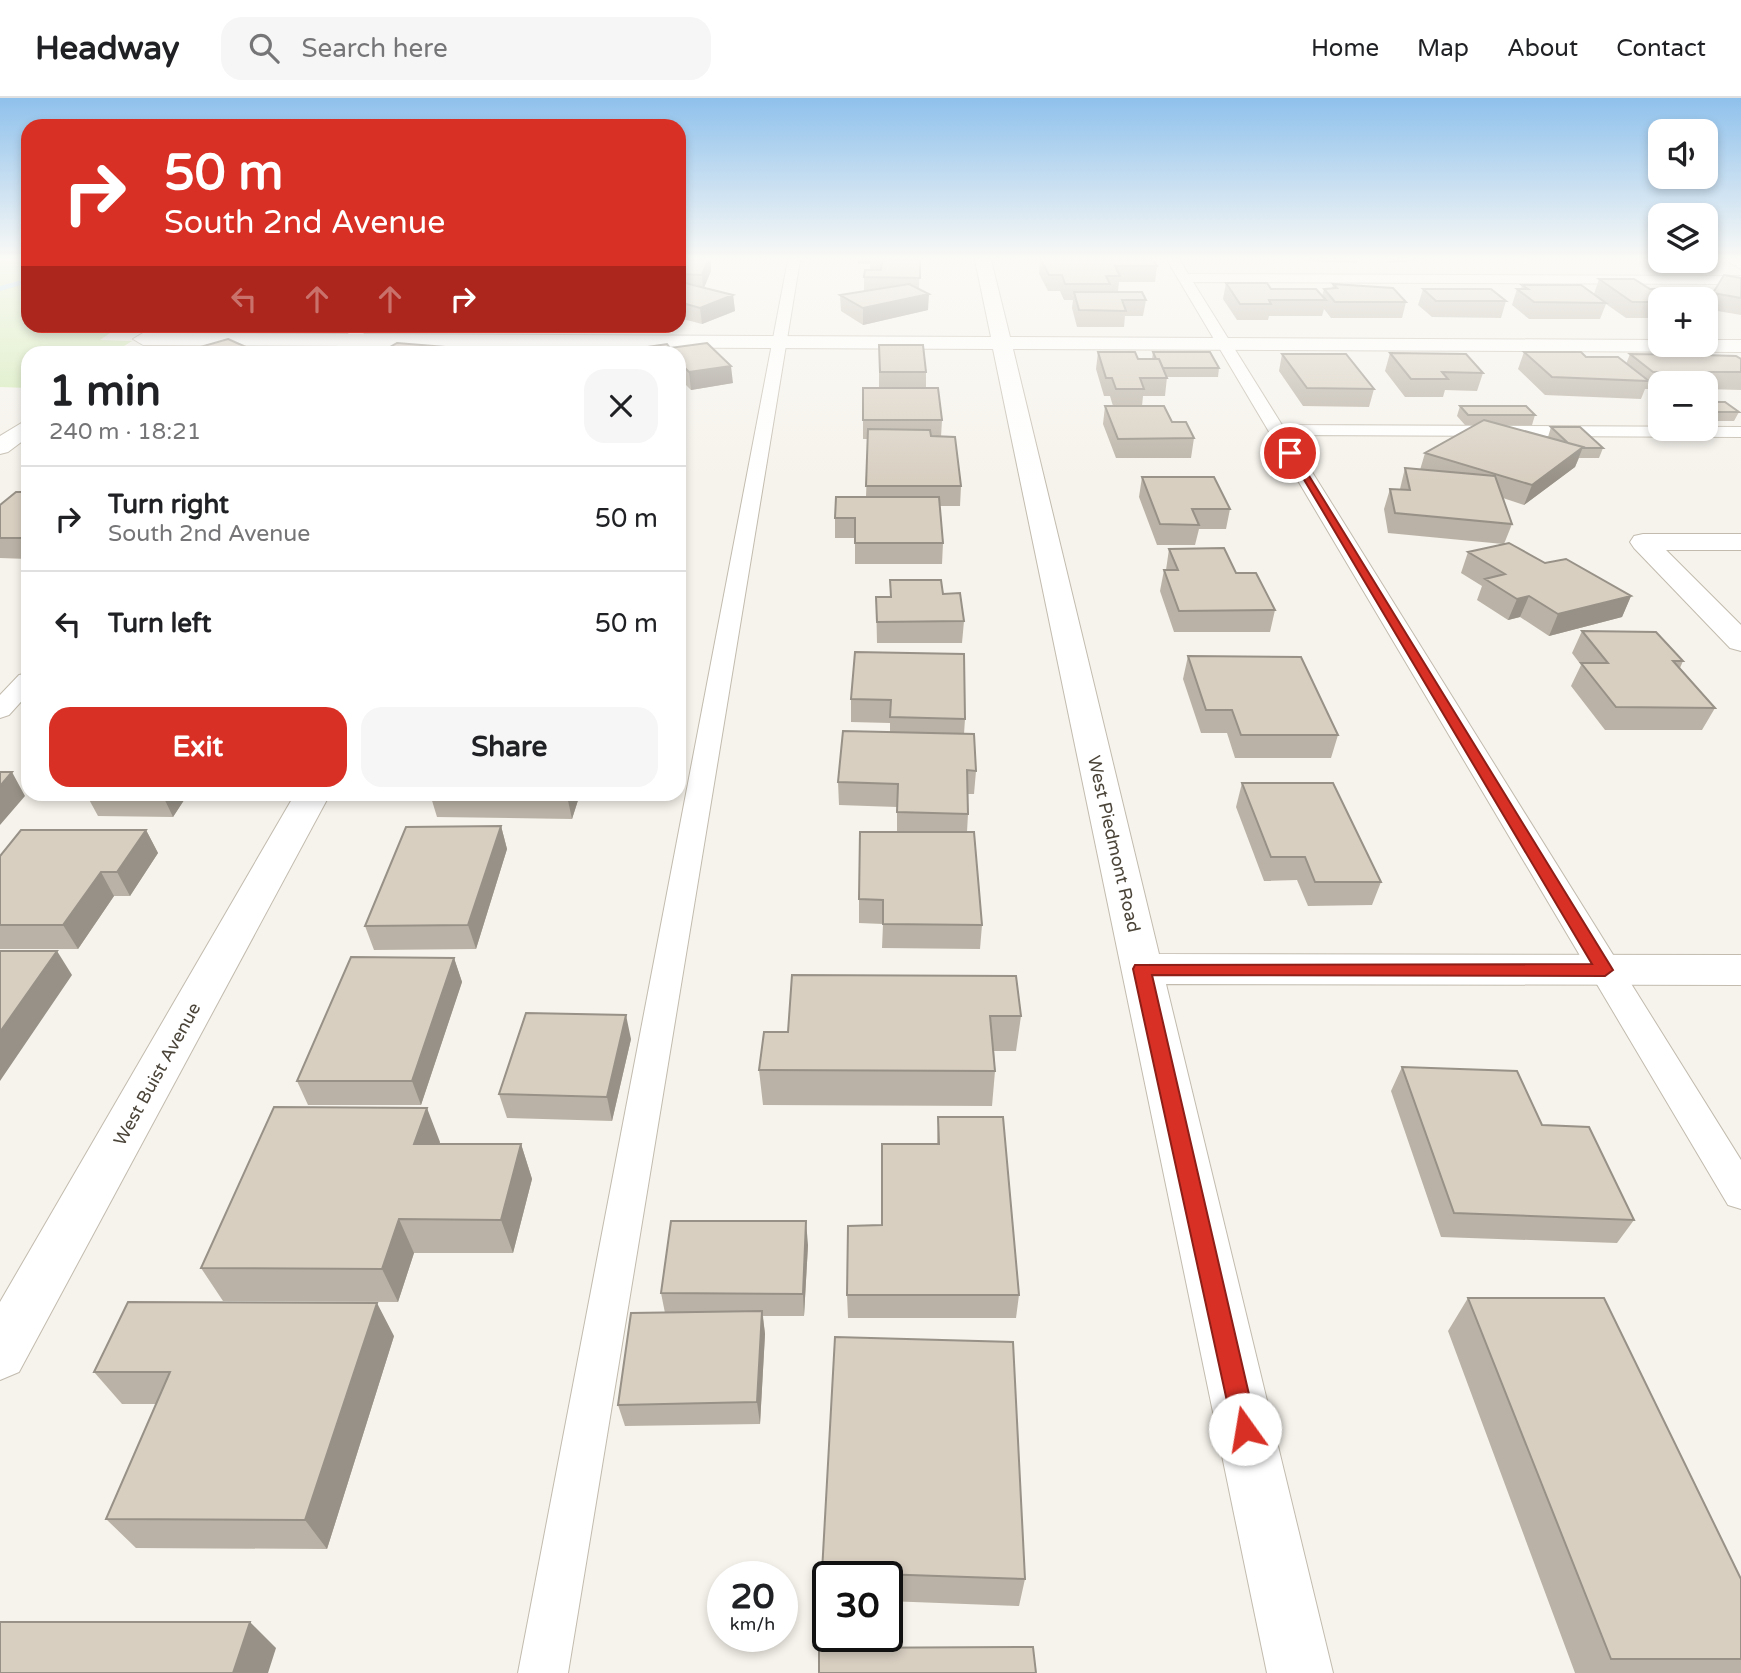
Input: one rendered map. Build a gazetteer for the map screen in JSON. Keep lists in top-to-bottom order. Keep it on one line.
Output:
{"streets":{"street":["West Piedmont Road","West Buist Avenue"]},"page":{"header":"Headway","search":"Search here","nav":["Home","Map","About","Contact"],"map_buttons":["+","−"],"turn":["50 m","South 2nd Avenue"],"heading":["1 min","240 m · 18:21"],"list":[{"name":"Turn right","note":"South 2nd Avenue","value":"50 m"},{"name":"Turn left","value":"50 m"}],"buttons":["Exit","Share"],"speed":"20 km/h","limit":"30"}}
